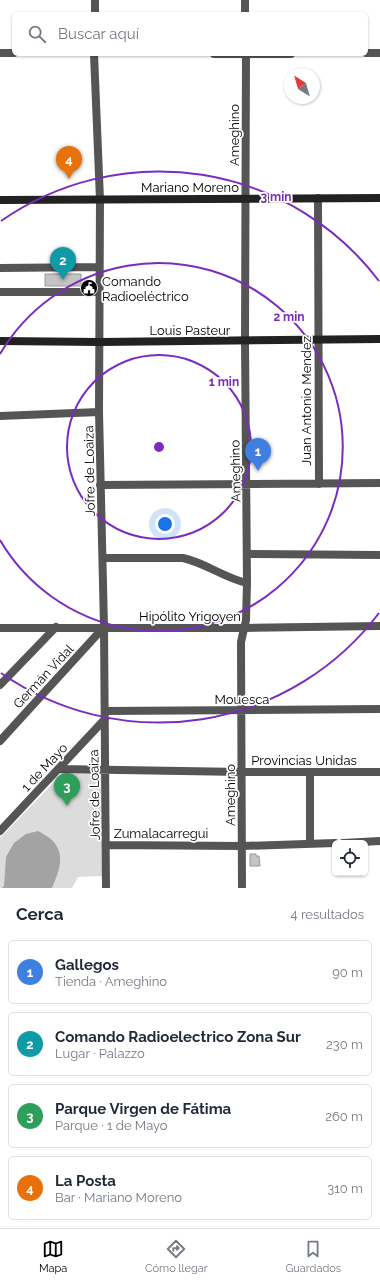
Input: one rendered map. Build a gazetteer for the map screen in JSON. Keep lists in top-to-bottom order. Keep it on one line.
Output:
{"streets":{"main road":["Mariano Moreno","Louis Pasteur"],"street":["Ameghino","Juan Antonio Mendez","Jofre de Loaiza","Hipólito Yrigoyen","Germán Vidal","Mouesca","Provincias Unidas","1 de Mayo","Zumalacarregui"]},"crossings":[["Ameghino","Mariano Moreno"],["Ameghino","Louis Pasteur"],["Ameghino","Hipólito Yrigoyen"],["Ameghino","Mouesca"],["Ameghino","Provincias Unidas"],["Ameghino","Zumalacarregui"],["Mariano Moreno","Juan Antonio Mendez"],["Mariano Moreno","Jofre de Loaiza"],["Louis Pasteur","Juan Antonio Mendez"],["Louis Pasteur","Jofre de Loaiza"],["Jofre de Loaiza","Hipólito Yrigoyen"],["Jofre de Loaiza","Germán Vidal"],["Jofre de Loaiza","Mouesca"],["Jofre de Loaiza","Provincias Unidas"],["Jofre de Loaiza","1 de Mayo"],["Jofre de Loaiza","Zumalacarregui"],["Hipólito Yrigoyen","Germán Vidal"],["Mouesca","1 de Mayo"],["Provincias Unidas","1 de Mayo"]],"places":{"public building":["Comando Radioeléctrico"]},"north":"top left","page":{"search":"Buscar aquí","pins":["4","2","1","3"],"heading":["Cerca","4 resultados"],"list":[{"mark":"1","name":"Gallegos","note":"Tienda · Ameghino","value":"90 m"},{"mark":"2","name":"Comando Radioelectrico Zona Sur","note":"Lugar · Palazzo","value":"230 m"},{"mark":"3","name":"Parque Virgen de Fátima","note":"Parque · 1 de Mayo","value":"260 m"},{"mark":"4","name":"La Posta","note":"Bar · Mariano Moreno","value":"310 m"}],"nav":["Mapa","Cómo llegar","Guardados"]},"rings":["3 min","2 min","1 min"]}
